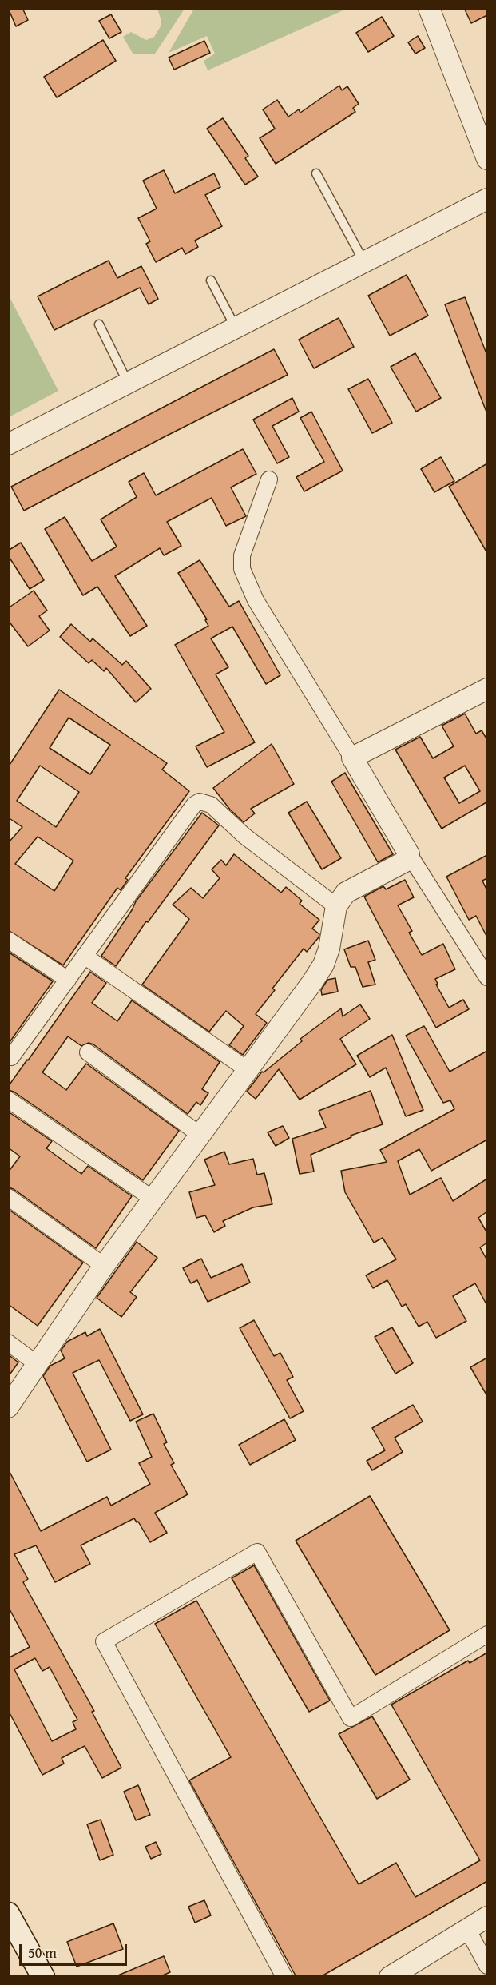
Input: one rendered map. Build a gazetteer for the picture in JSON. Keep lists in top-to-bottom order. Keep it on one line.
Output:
{"scale_bar":"50 m"}
